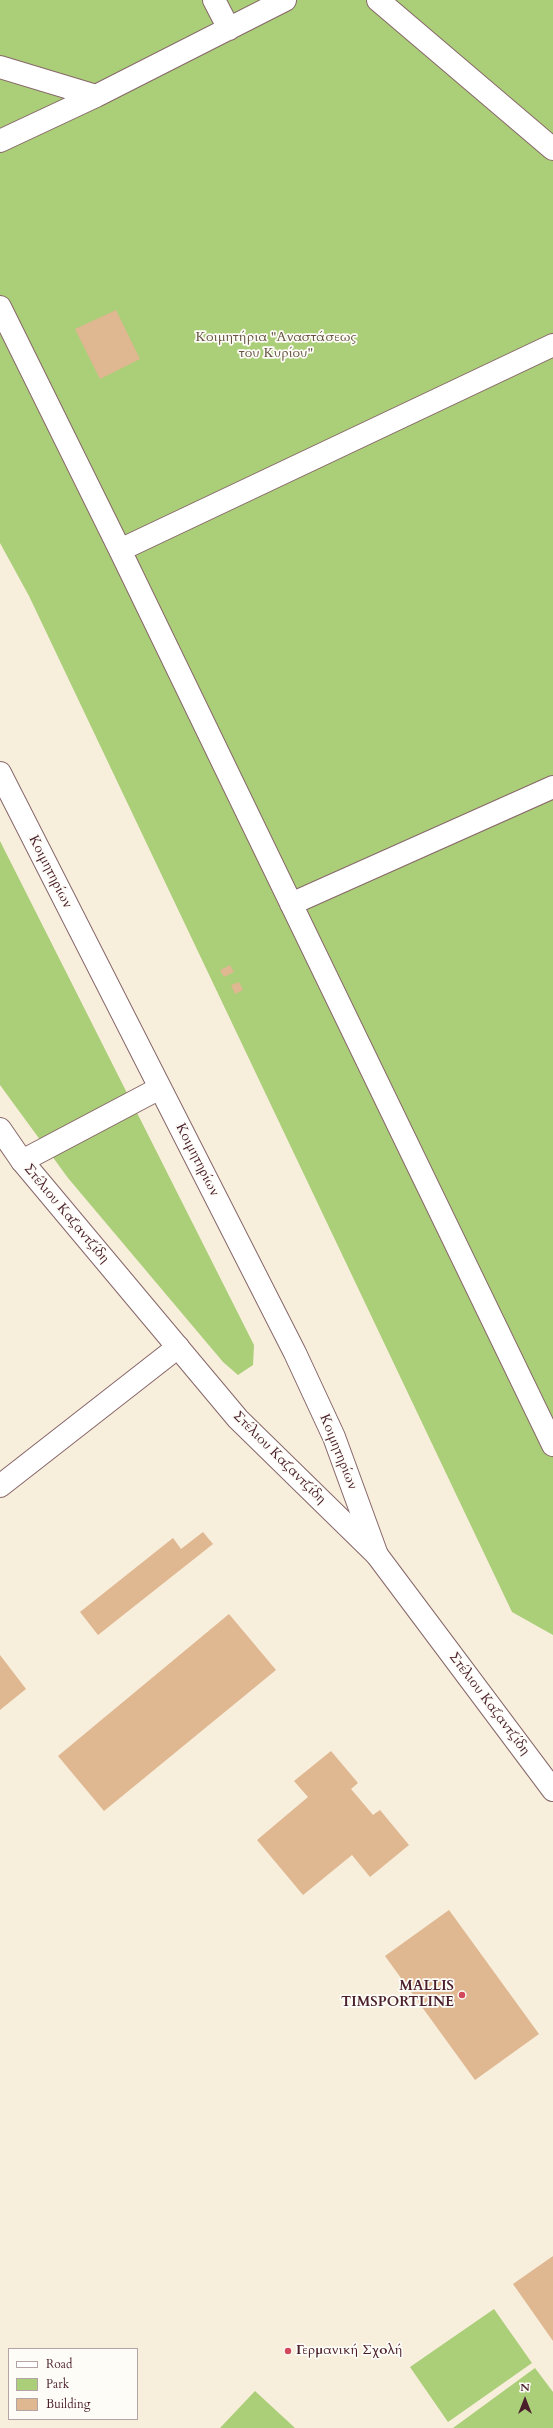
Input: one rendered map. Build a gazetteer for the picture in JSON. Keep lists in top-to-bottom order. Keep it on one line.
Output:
{"streets":{"main road":["Κοιμητηρίων","Στέλιου Καζαντζίδη"]},"crossings":[["Κοιμητηρίων","Στέλιου Καζαντζίδη"]],"parks":["Κοιμητήρια \"Αναστάσεως του Κυρίου\""],"places":["MALLIS TIMSPORTLINE","Γερμανική Σχολή"],"legend":["Road","Park","Building"],"north":"top"}
